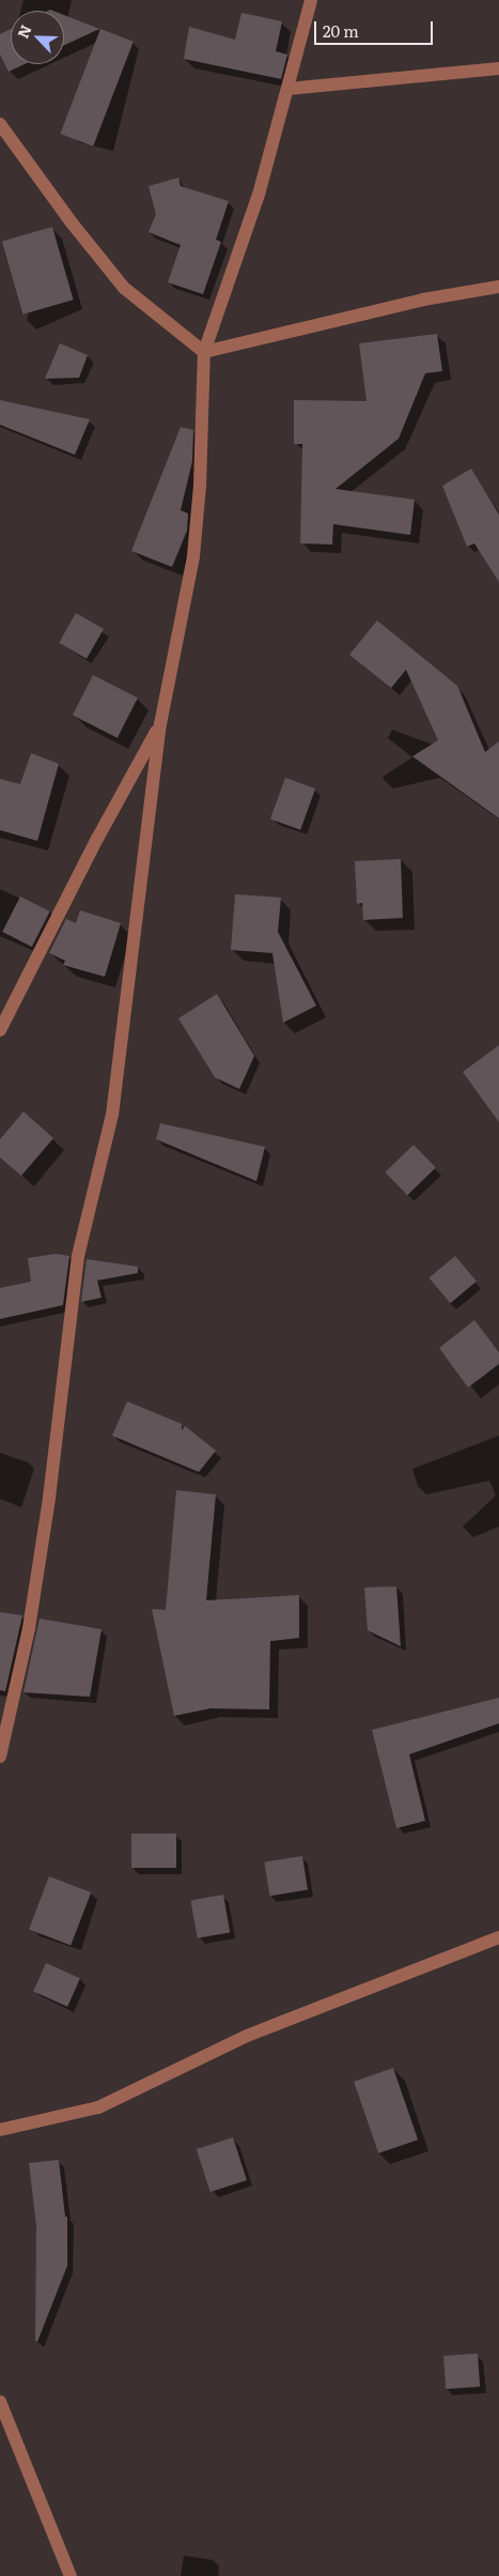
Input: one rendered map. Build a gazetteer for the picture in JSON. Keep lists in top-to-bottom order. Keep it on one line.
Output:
{"scale_bar":"20 m","north":"top left"}
